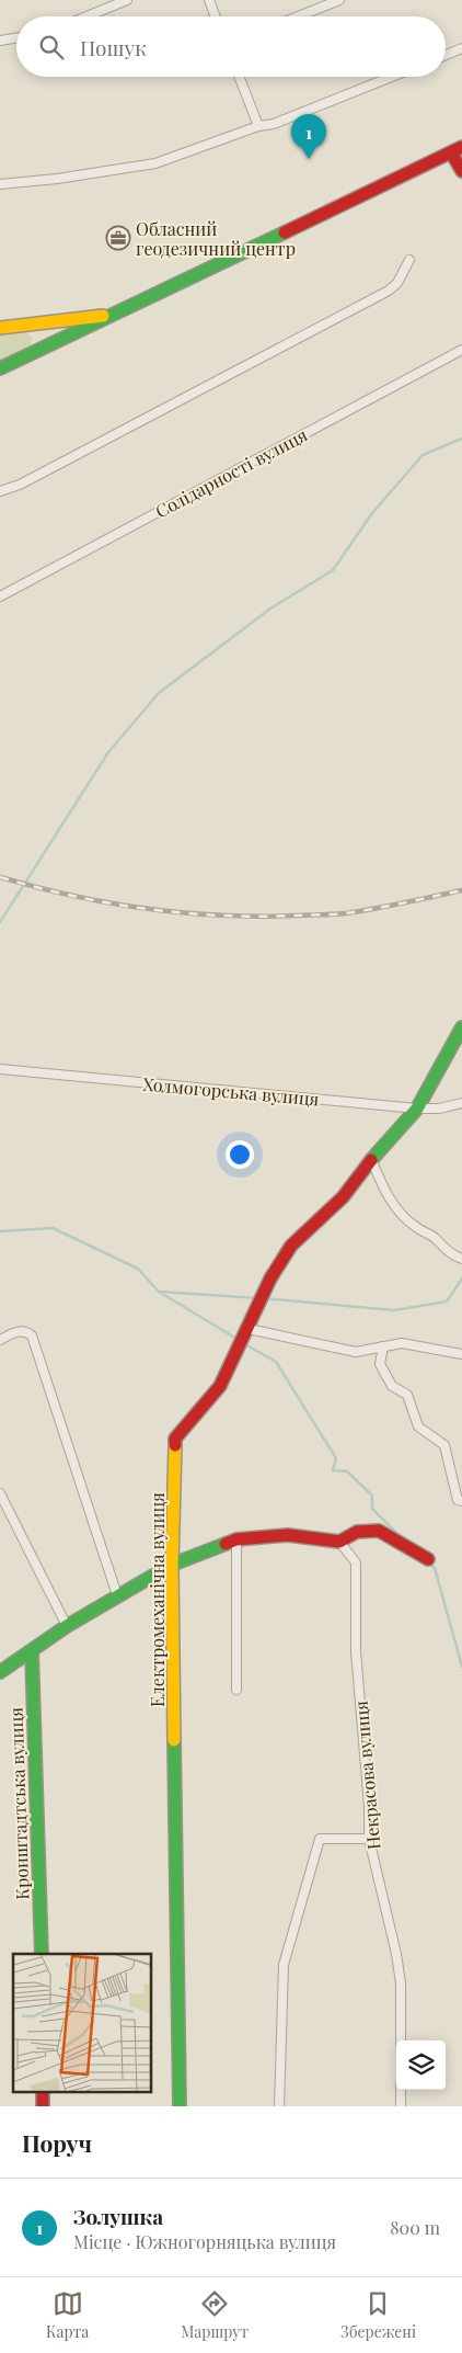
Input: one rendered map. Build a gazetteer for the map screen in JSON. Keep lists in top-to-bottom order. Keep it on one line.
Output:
{"streets":{"street":["Солідарності вулиця","Холмогорська вулиця","Електромеханічна вулиця","Некрасова вулиця","Кронштадтська вулиця"]},"crossings":[["Холмогорська вулиця","Електромеханічна вулиця"]],"places":{"office":["Обласний геодезичний центр"]},"page":{"search":"Пошук","pins":"1","heading":"Поруч","list":[{"mark":"1","name":"Золушка","note":"Місце · Южногорняцька вулиця","value":"800 m"}],"nav":["Карта","Маршрут","Збережені"]}}
